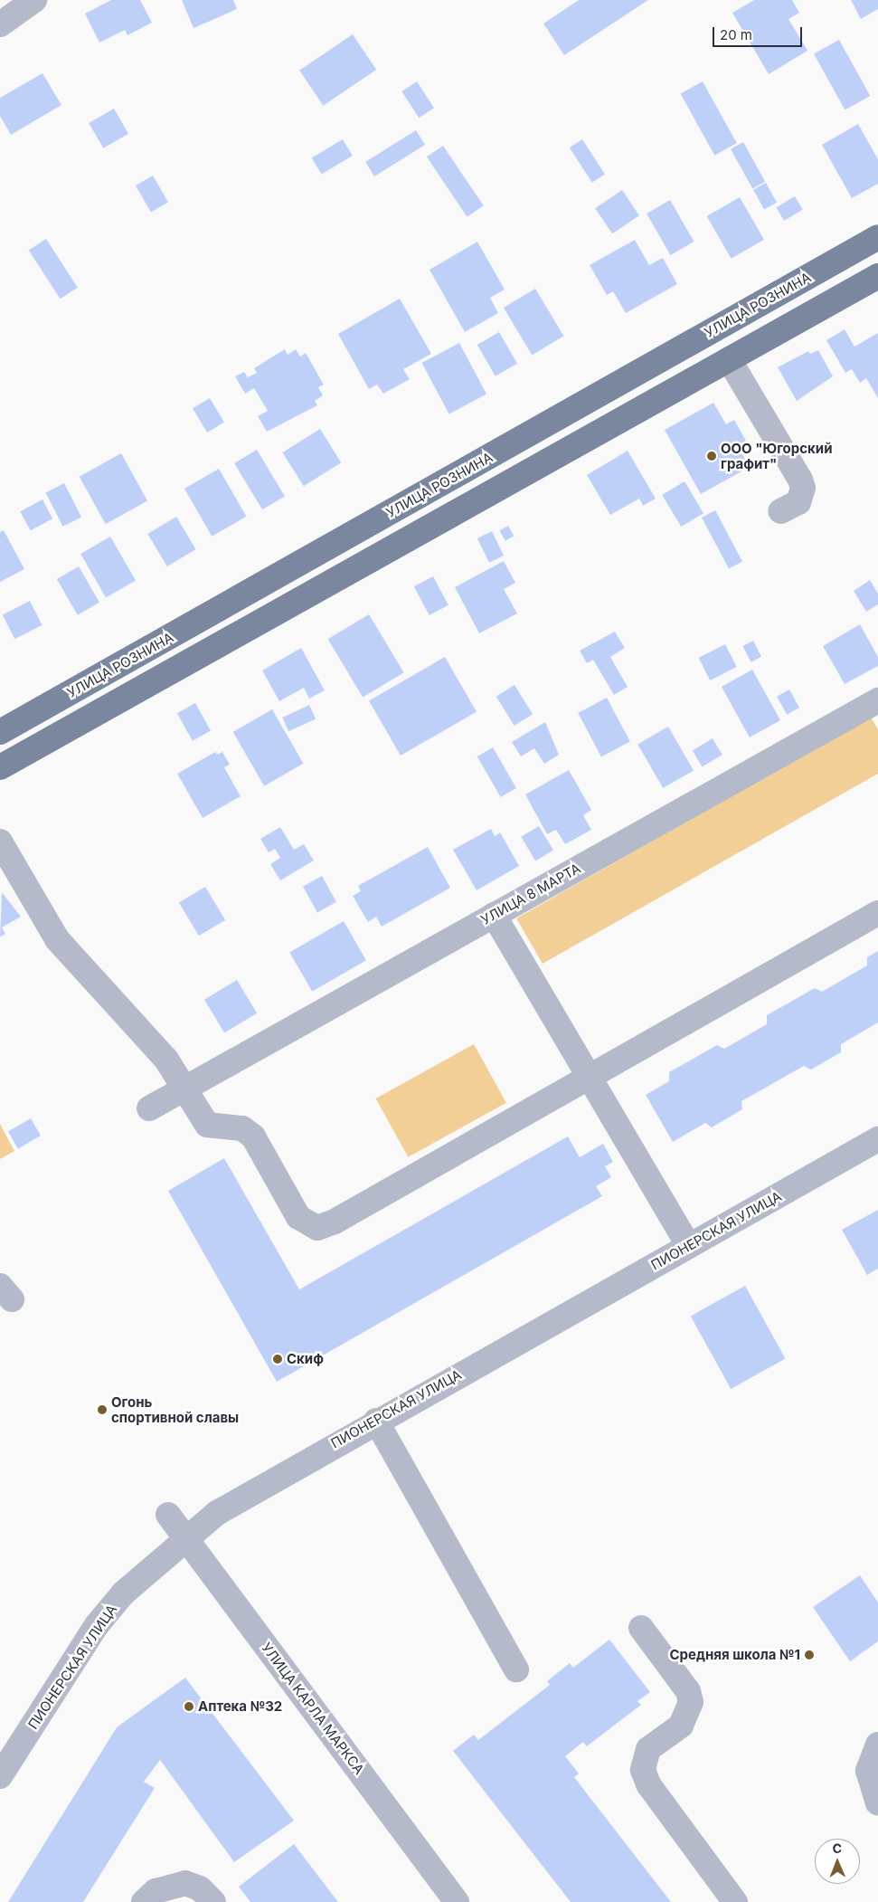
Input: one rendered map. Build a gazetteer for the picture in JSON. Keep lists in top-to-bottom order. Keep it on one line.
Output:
{"streets":{"main road":["УЛИЦА РОЗНИНА"],"street":["УЛИЦА 8 МАРТА","ПИОНЕРСКАЯ УЛИЦА","УЛИЦА КАРЛА МАРКСА"]},"crossings":[["ПИОНЕРСКАЯ УЛИЦА","УЛИЦА КАРЛА МАРКСА"]],"places":["ООО \"Югорский графит\"","Скиф","Огонь спортивной славы","Средняя школа №1","Аптека №32"],"scale_bar":"20 m","north":"top"}
